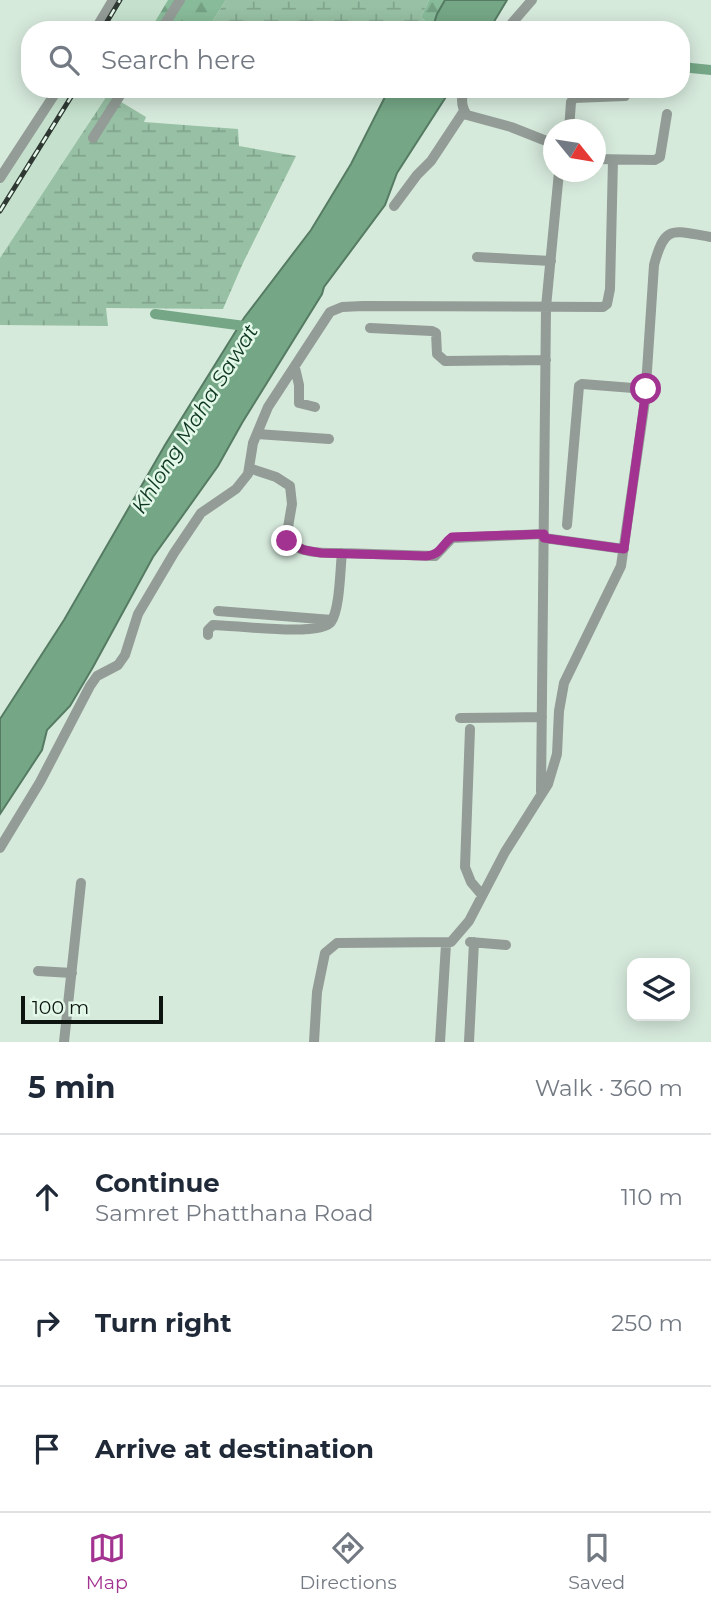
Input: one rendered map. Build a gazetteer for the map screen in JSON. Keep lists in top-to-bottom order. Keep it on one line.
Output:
{"water":["Khlong Maha Sawat"],"scale_bar":"100 m","north":"bottom right","page":{"search":"Search here","scale":"100 m","heading":["5 min","Walk · 360 m"],"list":[["Continue","Samret Phatthana Road","110 m"],["Turn right","250 m"],"Arrive at destination"],"nav":["Map","Directions","Saved"]}}
